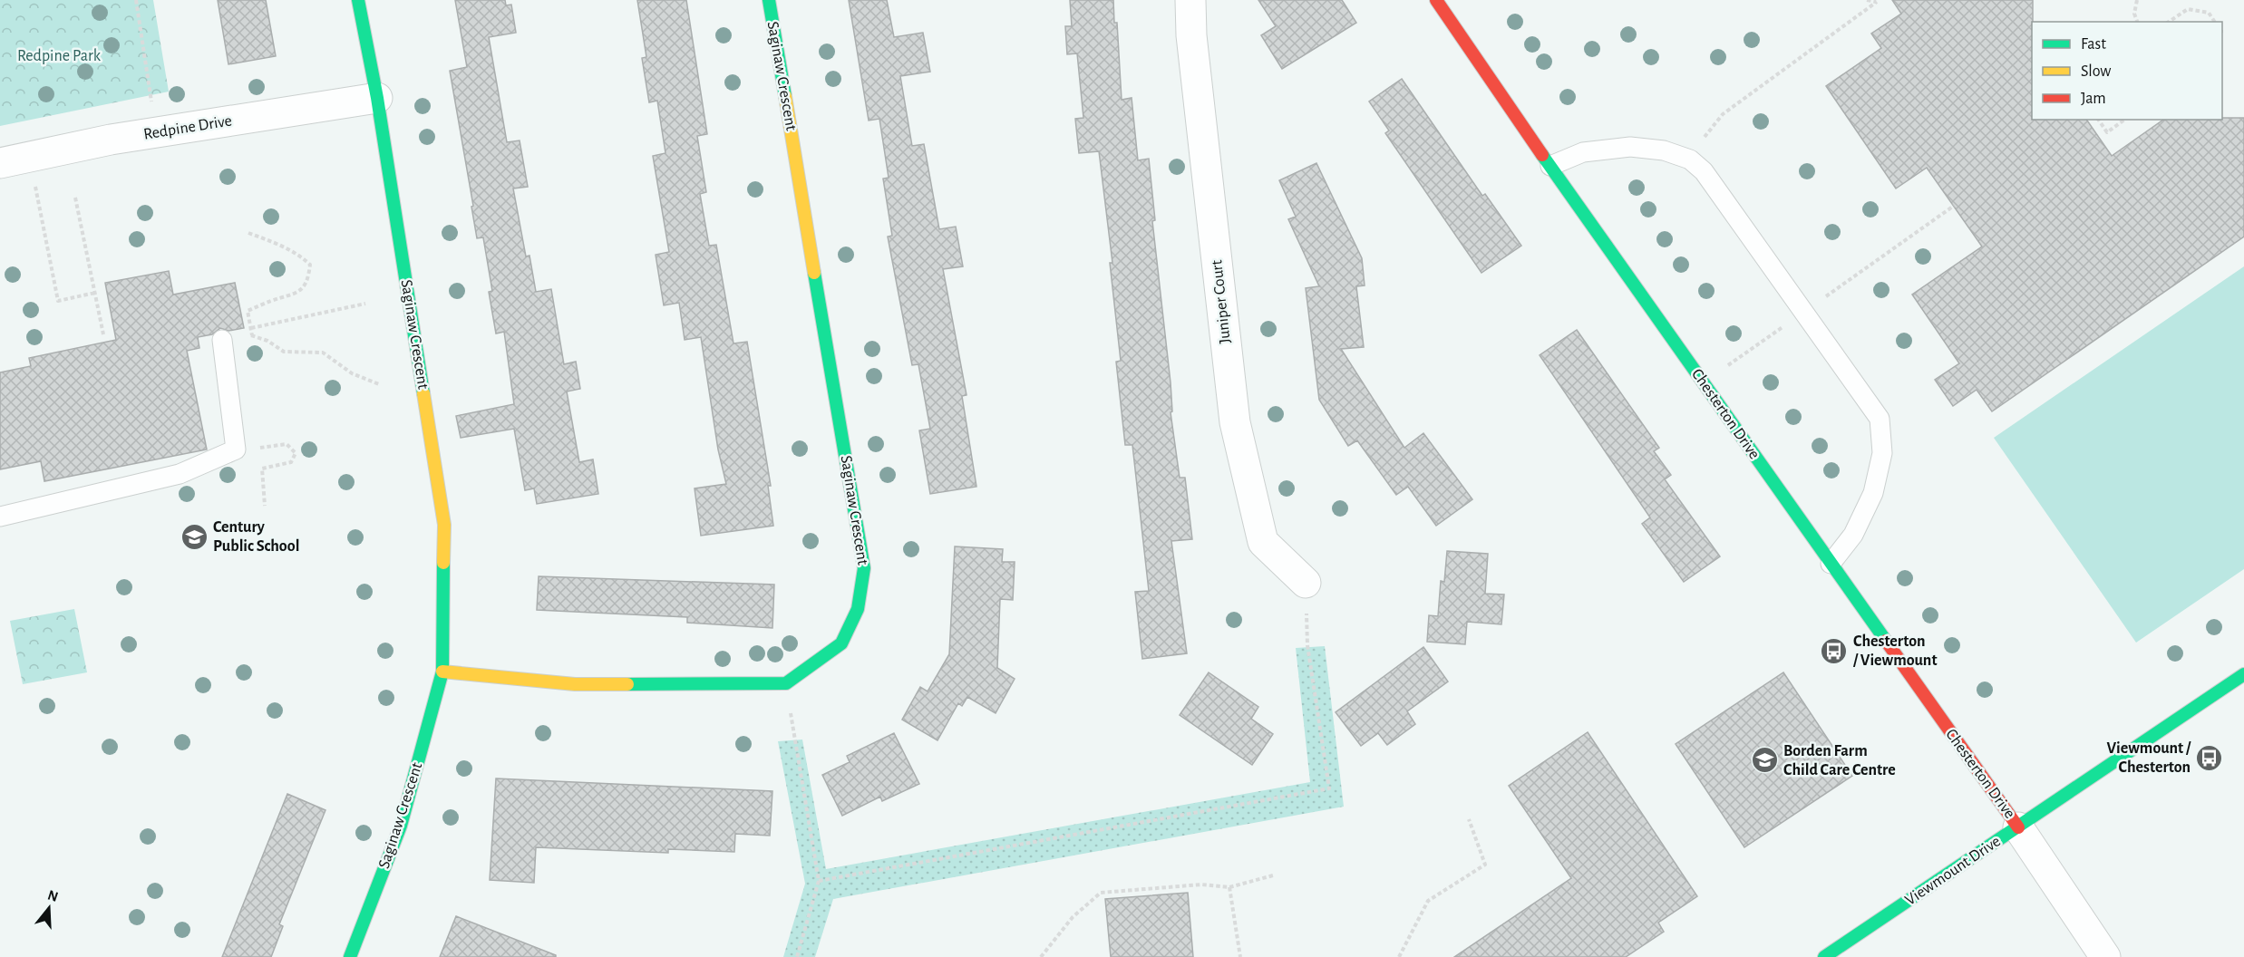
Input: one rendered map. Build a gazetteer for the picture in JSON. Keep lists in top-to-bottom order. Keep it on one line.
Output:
{"streets":{"street":["Saginaw Crescent","Redpine Drive","Juniper Court","Chesterton Drive","Viewmount Drive"]},"crossings":[["Saginaw Crescent","Redpine Drive"],["Chesterton Drive","Viewmount Drive"]],"parks":["Redpine Park"],"places":{"school or university":["Century Public School","Borden Farm Child Care Centre"],"bus stop":["Chesterton / Viewmount","Viewmount / Chesterton"]},"legend":["Fast","Slow","Jam"],"north":"top"}
